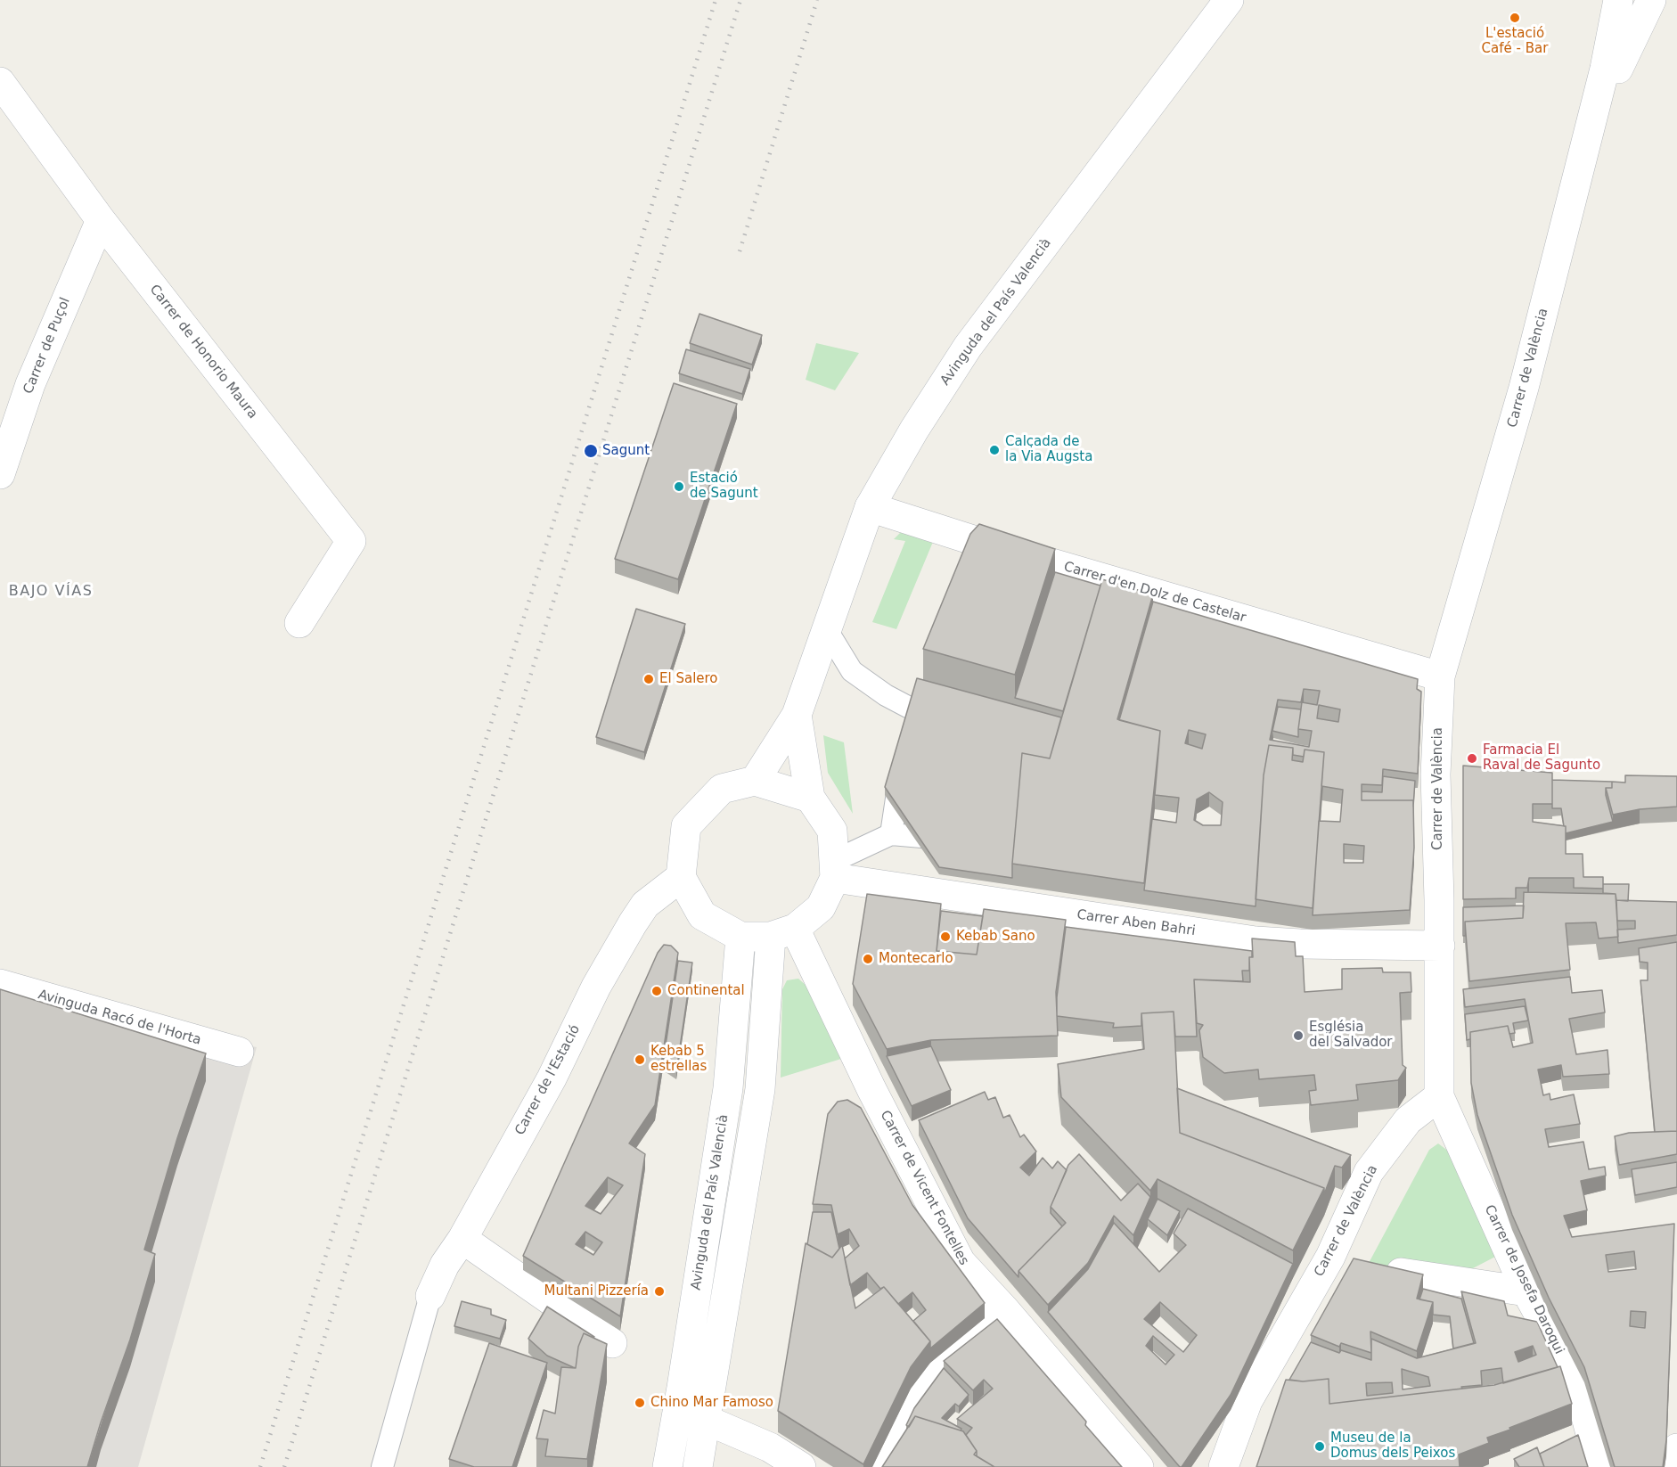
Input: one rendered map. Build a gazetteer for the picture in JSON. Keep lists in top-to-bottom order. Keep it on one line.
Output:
{"streets":{"street":["Avinguda del País Valencià","Carrer de Puçol","Carrer de Honorio Maura","Carrer de València","Carrer d'en Dolz de Castelar","Carrer Aben Bahri","Avinguda Racó de l'Horta","Carrer de l'Estació","Carrer de Vicent Fontelles","Carrer de Josefa Daroqui"]},"crossings":[["Avinguda del País Valencià","Carrer d'en Dolz de Castelar"],["Avinguda del País Valencià","Carrer Aben Bahri"],["Avinguda del País Valencià","Carrer de l'Estació"],["Avinguda del País Valencià","Carrer de Vicent Fontelles"],["Carrer de Puçol","Carrer de Honorio Maura"],["Carrer de València","Carrer d'en Dolz de Castelar"],["Carrer de València","Carrer Aben Bahri"],["Carrer de València","Carrer de Josefa Daroqui"],["Carrer Aben Bahri","Carrer de l'Estació"],["Carrer Aben Bahri","Carrer de Vicent Fontelles"],["Carrer de l'Estació","Carrer de Vicent Fontelles"]],"districts":["BAJO VÍAS"],"places":["L'estació Café - Bar","Calçada de la Via Augsta","Sagunt","Estació de Sagunt","El Salero","Farmacia El Raval de Sagunto","Kebab Sano","Montecarlo","Continental","Església del Salvador","Kebab 5 estrellas","Multani Pizzería","Chino Mar Famoso","Museu de la Domus dels Peixos"]}
